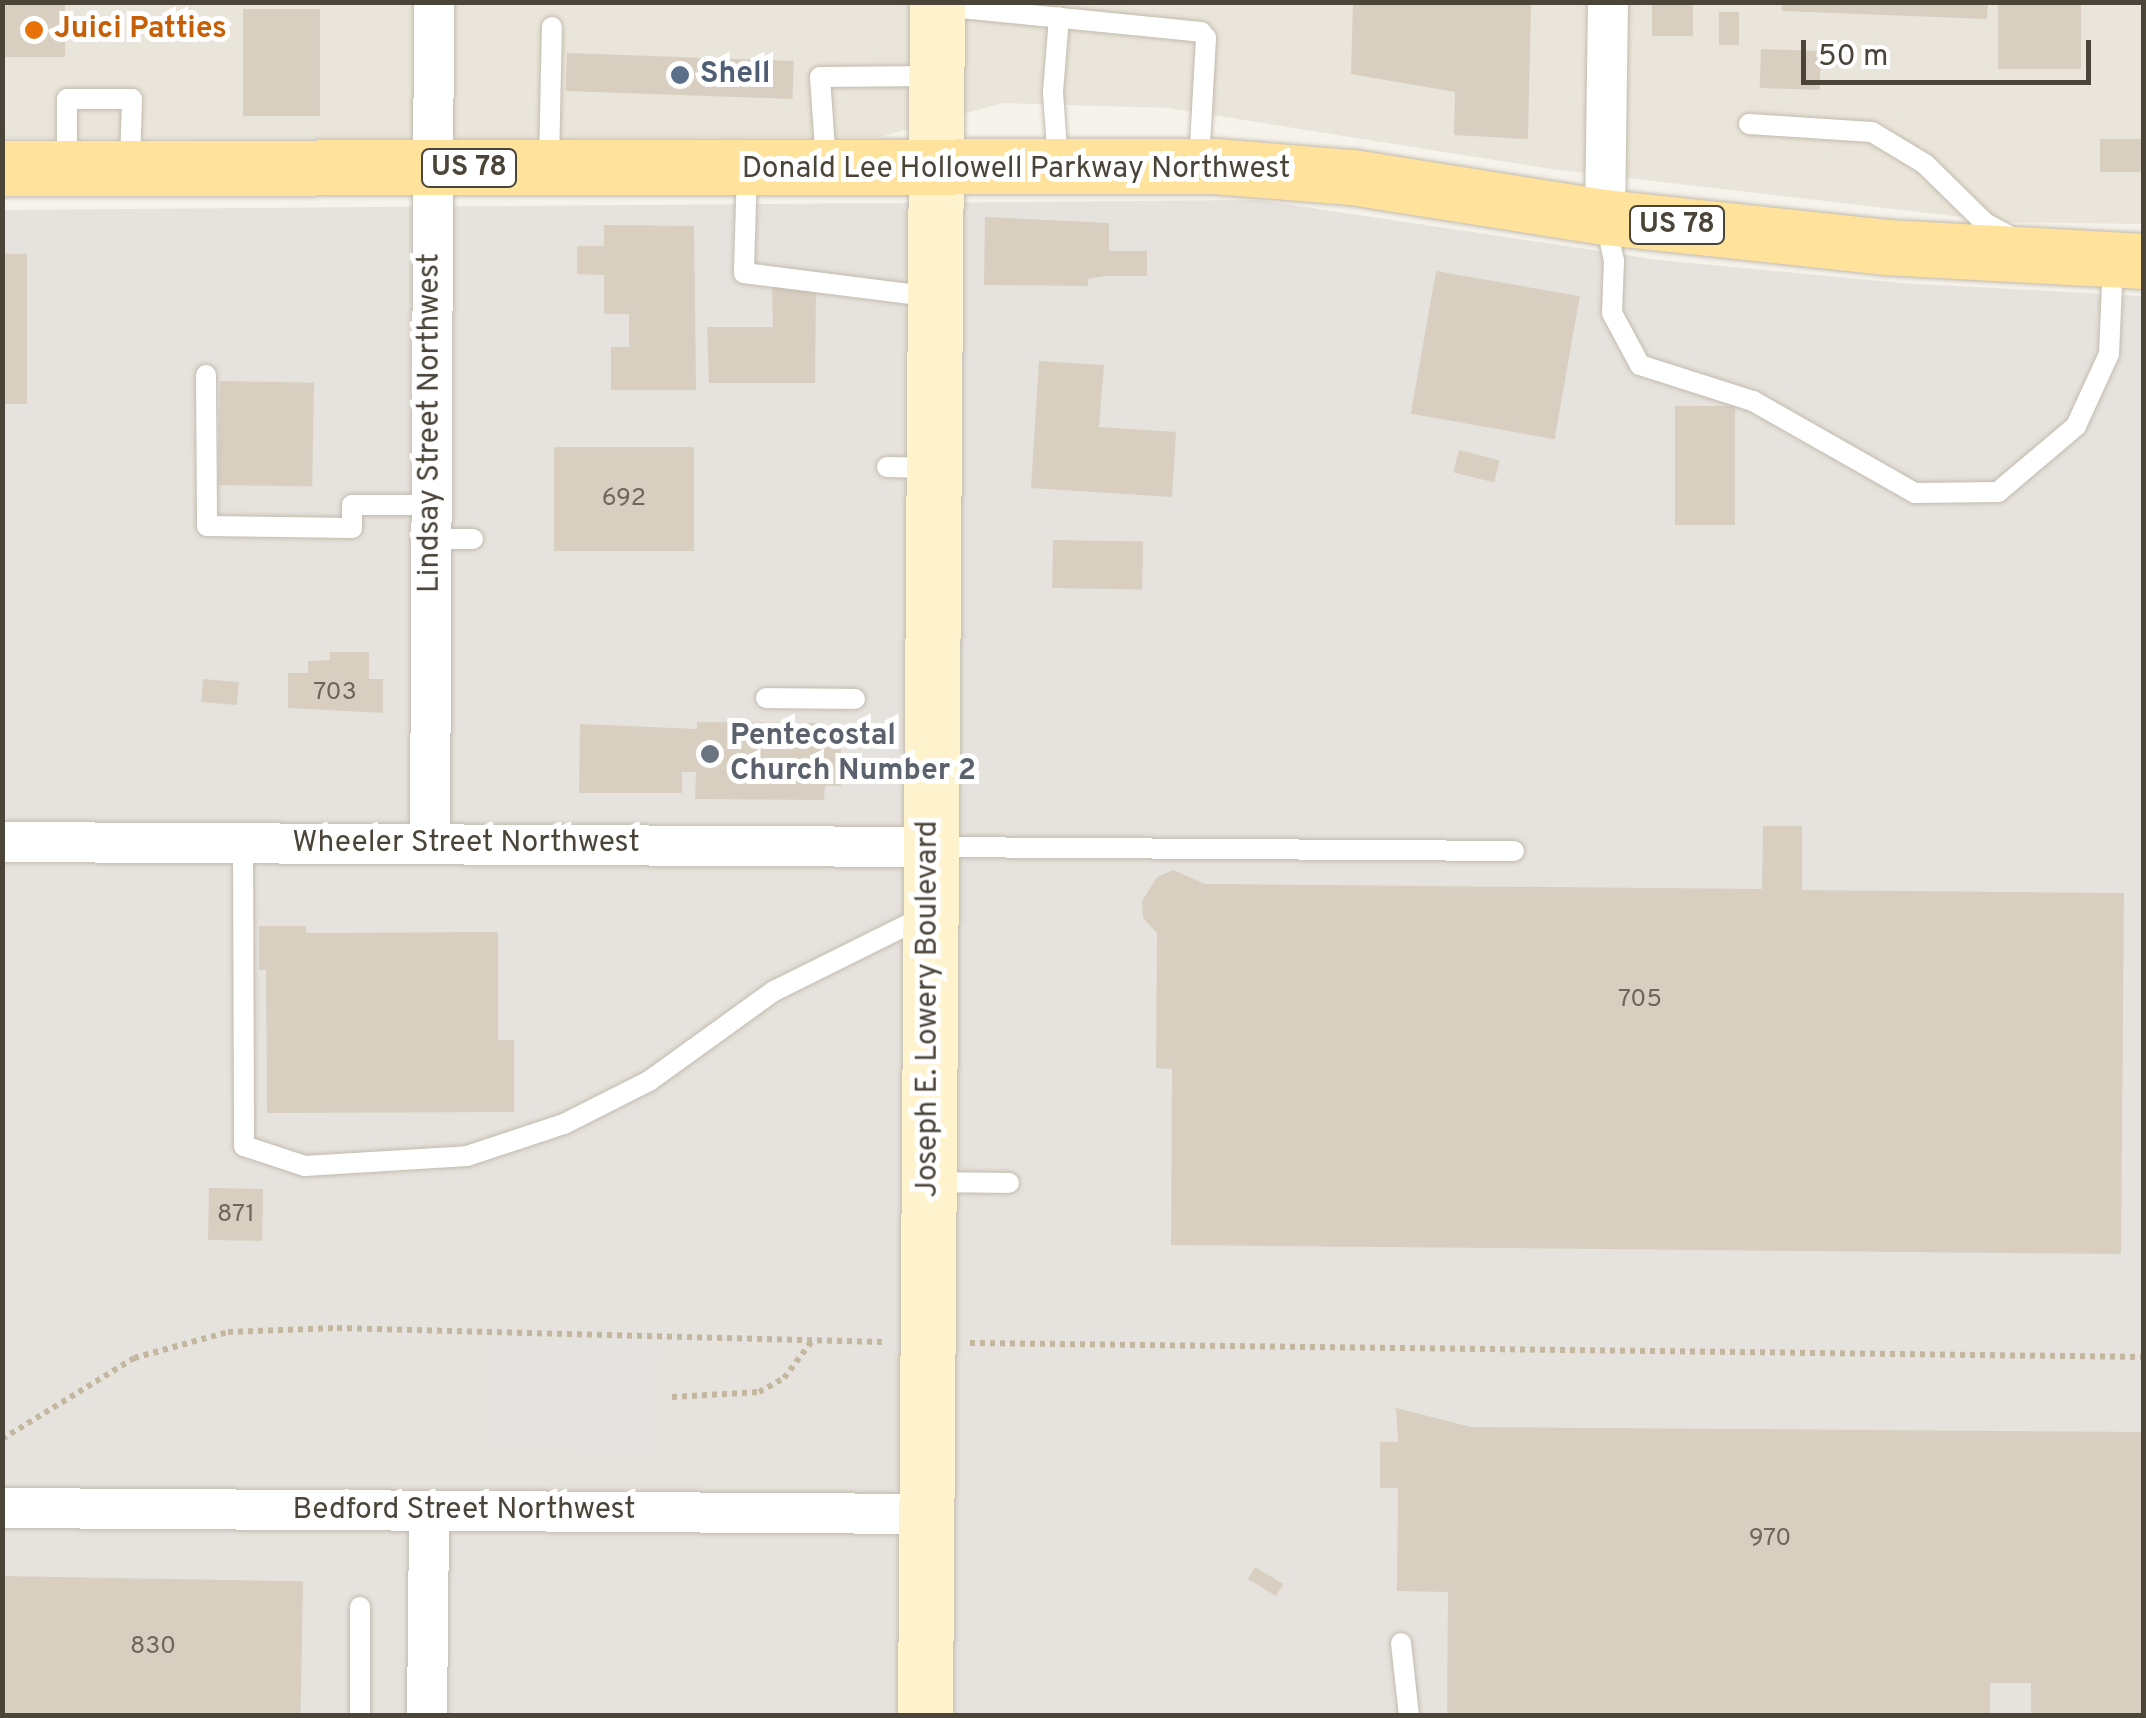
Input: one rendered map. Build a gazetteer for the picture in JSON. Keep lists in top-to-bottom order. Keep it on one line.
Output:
{"streets":{"main road":["US 78","Donald Lee Hollowell Parkway Northwest","Joseph E. Lowery Boulevard"],"street":["Lindsay Street Northwest","Wheeler Street Northwest","Bedford Street Northwest"]},"crossings":[["Donald Lee Hollowell Parkway Northwest","Lindsay Street Northwest"],["Donald Lee Hollowell Parkway Northwest","Joseph E. Lowery Boulevard"],["Lindsay Street Northwest","Wheeler Street Northwest"],["Wheeler Street Northwest","Joseph E. Lowery Boulevard"],["Joseph E. Lowery Boulevard","Bedford Street Northwest"]],"places":["Juici Patties","Shell","Pentecostal Church Number 2"],"house_numbers":["692","703","705","871","970","830"],"scale_bar":"50 m"}
